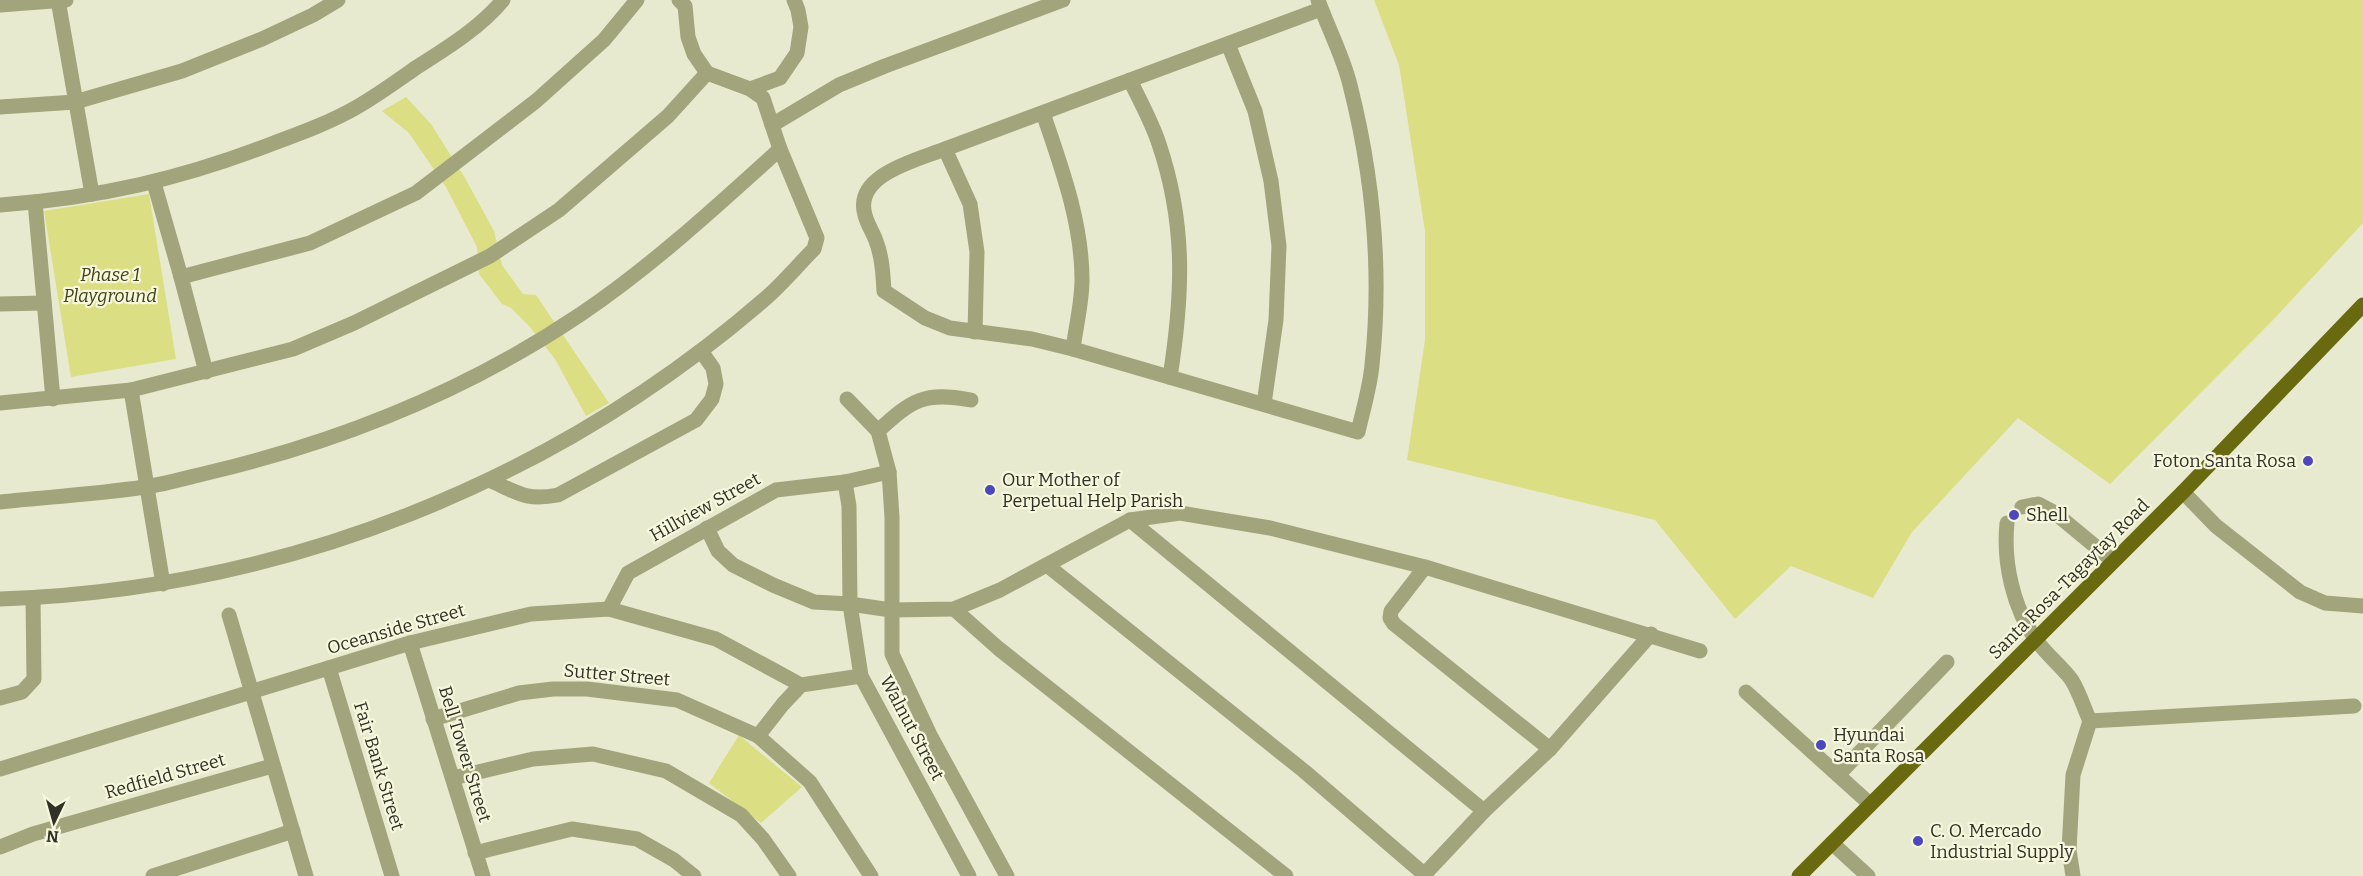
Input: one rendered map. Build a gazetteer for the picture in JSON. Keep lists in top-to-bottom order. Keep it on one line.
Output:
{"streets":{"main road":["Santa Rosa-Tagaytay Road"],"street":["Hillview Street","Oceanside Street","Sutter Street","Walnut Street","Bell Tower Street","Fair Bank Street","Redfield Street"]},"crossings":[["Hillview Street","Oceanside Street"],["Hillview Street","Walnut Street"],["Oceanside Street","Bell Tower Street"],["Oceanside Street","Fair Bank Street"],["Sutter Street","Bell Tower Street"]],"parks":["Phase 1 Playground"],"places":["Foton Santa Rosa","Our Mother of Perpetual Help Parish","Shell","Hyundai Santa Rosa","C. O. Mercado Industrial Supply"],"north":"bottom"}
